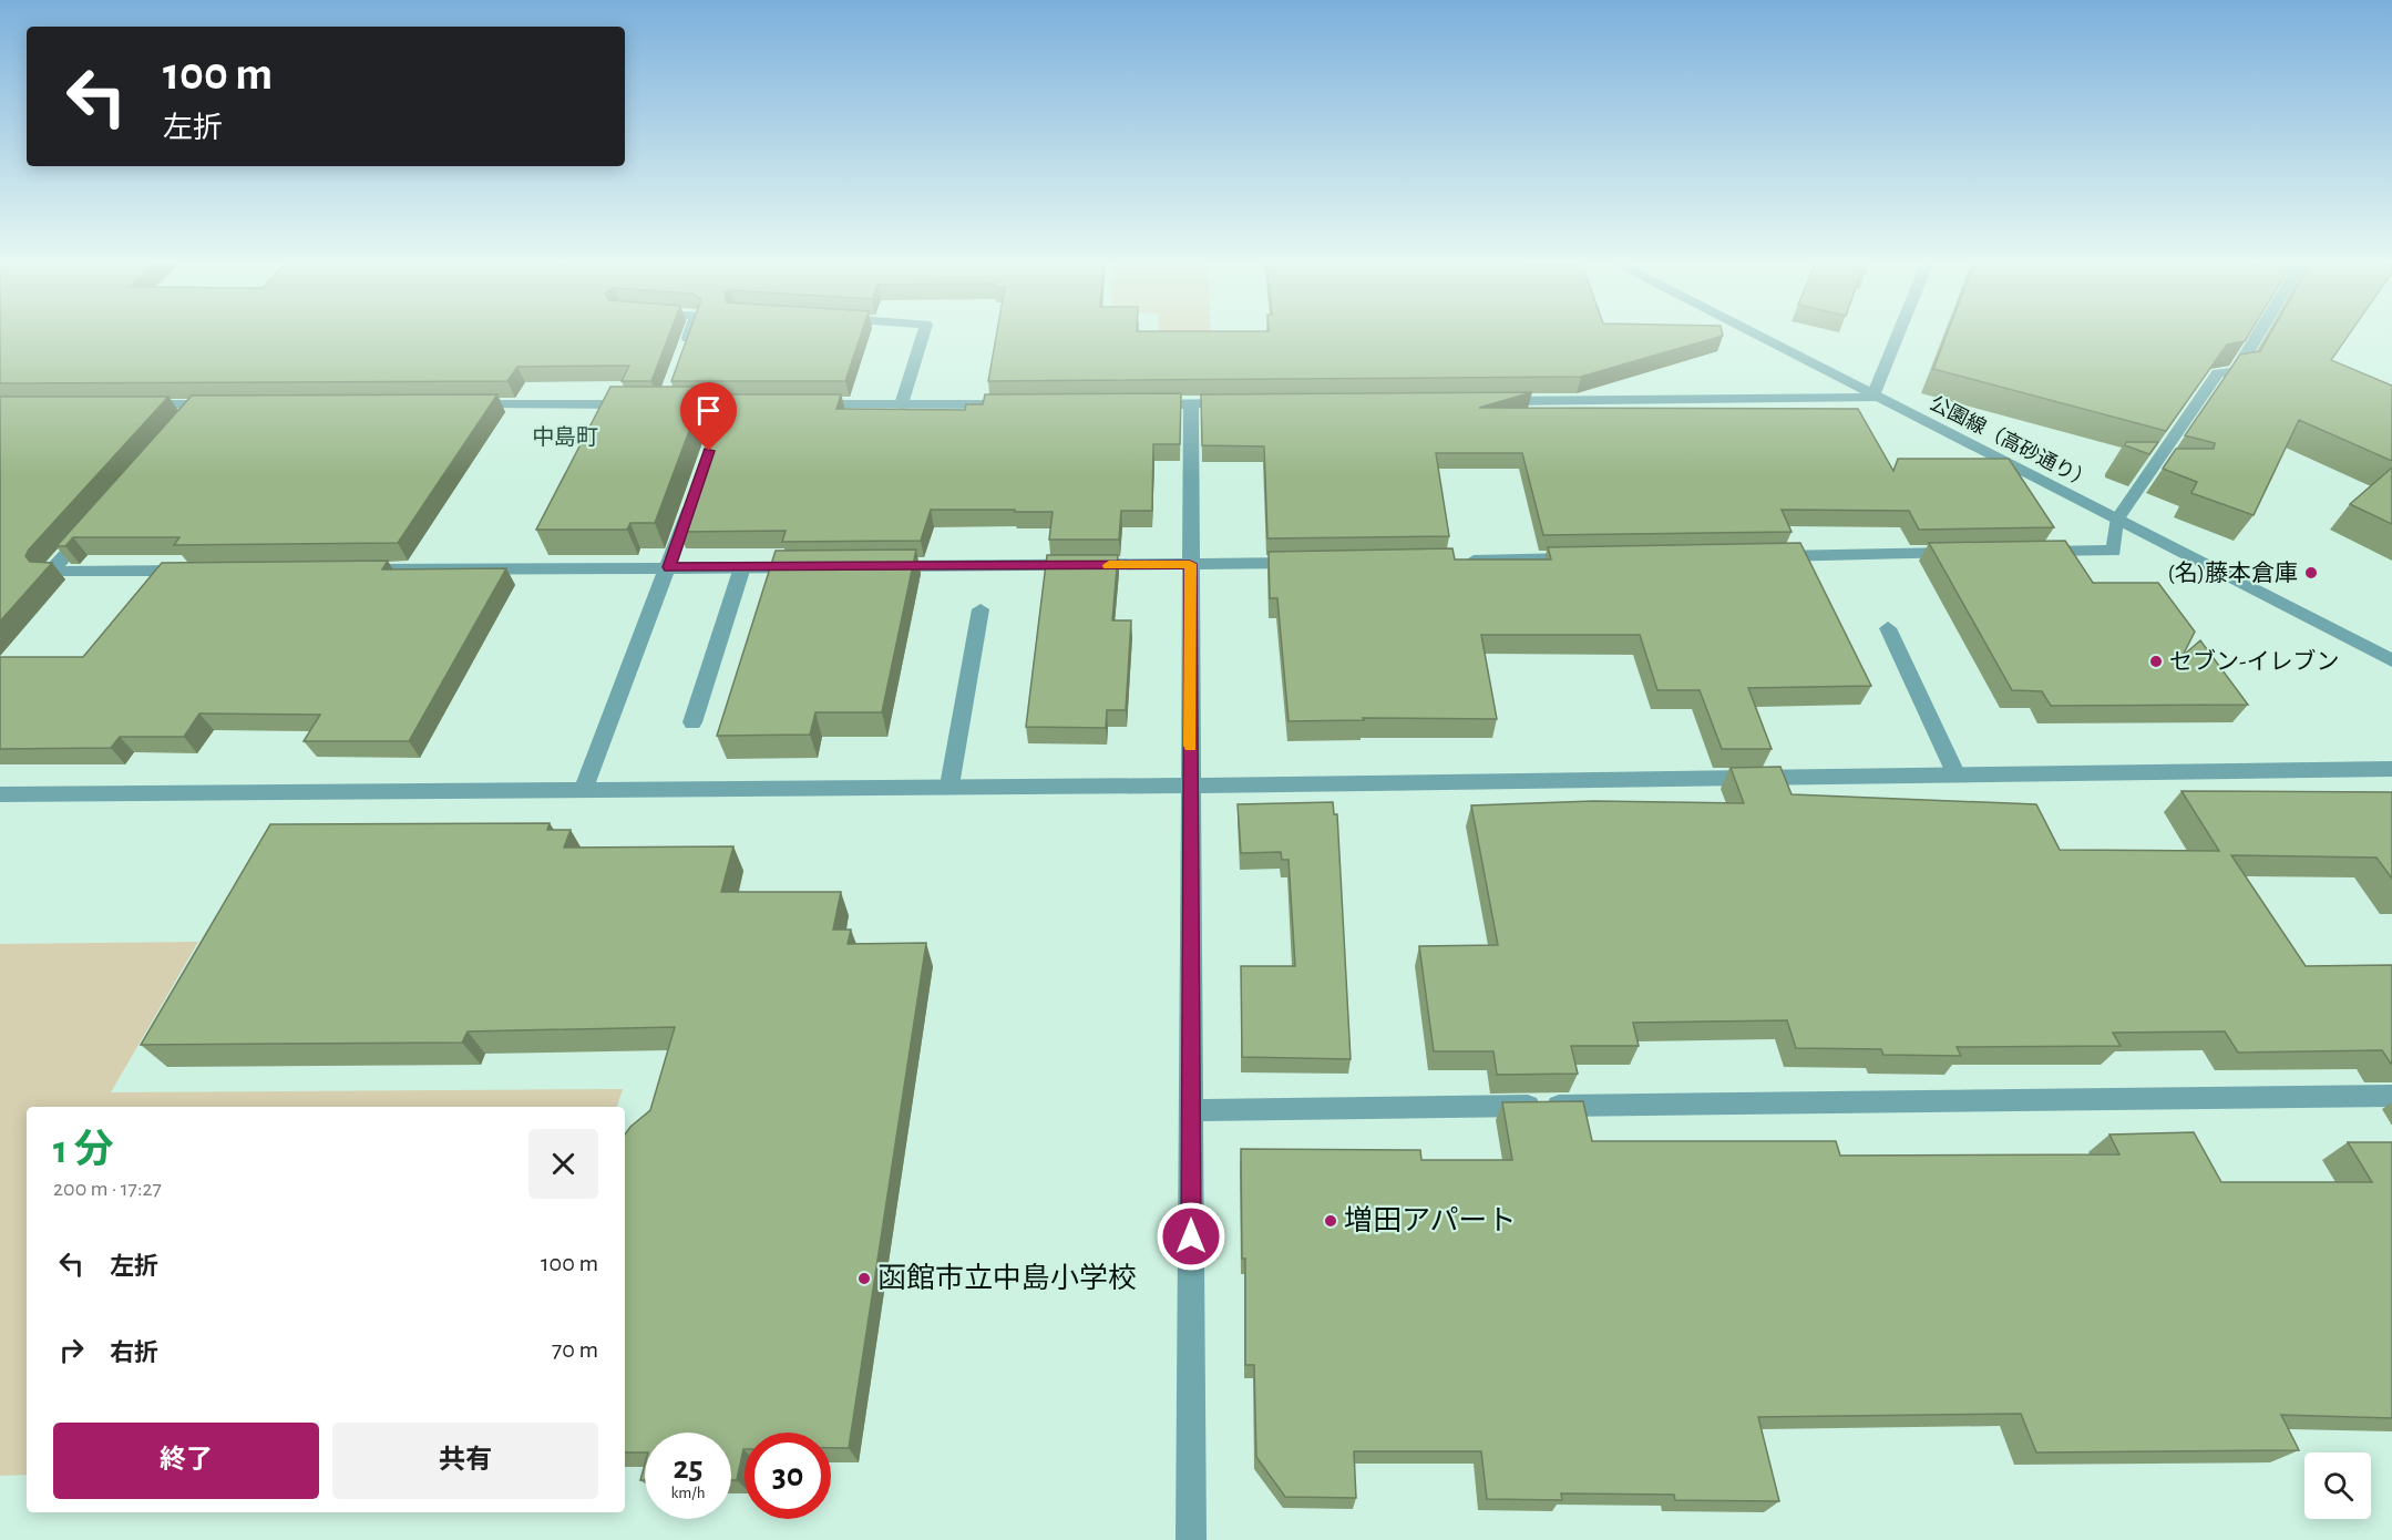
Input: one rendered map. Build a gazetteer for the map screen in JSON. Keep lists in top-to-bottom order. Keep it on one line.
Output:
{"streets":{"street":["公園線（高砂通り）"]},"districts":["中島町"],"places":["(名)藤本倉庫","セブン-イレブン","増田アパート","函館市立中島小学校"],"page":{"turn":["100 m","左折"],"heading":["1 分","200 m · 17:27"],"list":[{"name":"左折","value":"100 m"},{"name":"右折","value":"70 m"}],"buttons":["終了","共有"],"speed":"25 km/h","limit":"30"}}
